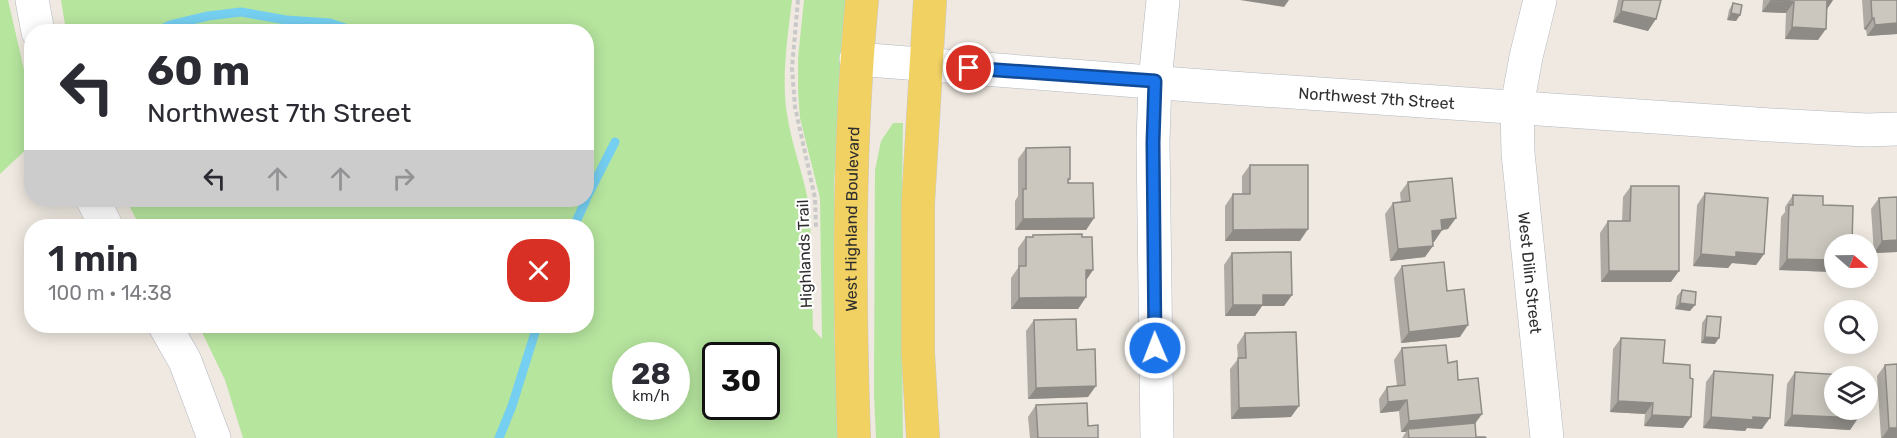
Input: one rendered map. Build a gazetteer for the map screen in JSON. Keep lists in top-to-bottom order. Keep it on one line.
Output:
{"streets":{"main road":["West Highland Boulevard"],"street":["Northwest 7th Street","West Dilin Street"],"path":["Highlands Trail"]},"crossings":[["Northwest 7th Street","West Highland Boulevard"],["Northwest 7th Street","West Dilin Street"]],"north":"right","page":{"turn":["60 m","Northwest 7th Street"],"heading":["1 min","100 m · 14:38"],"speed":"28 km/h","limit":"30"}}
